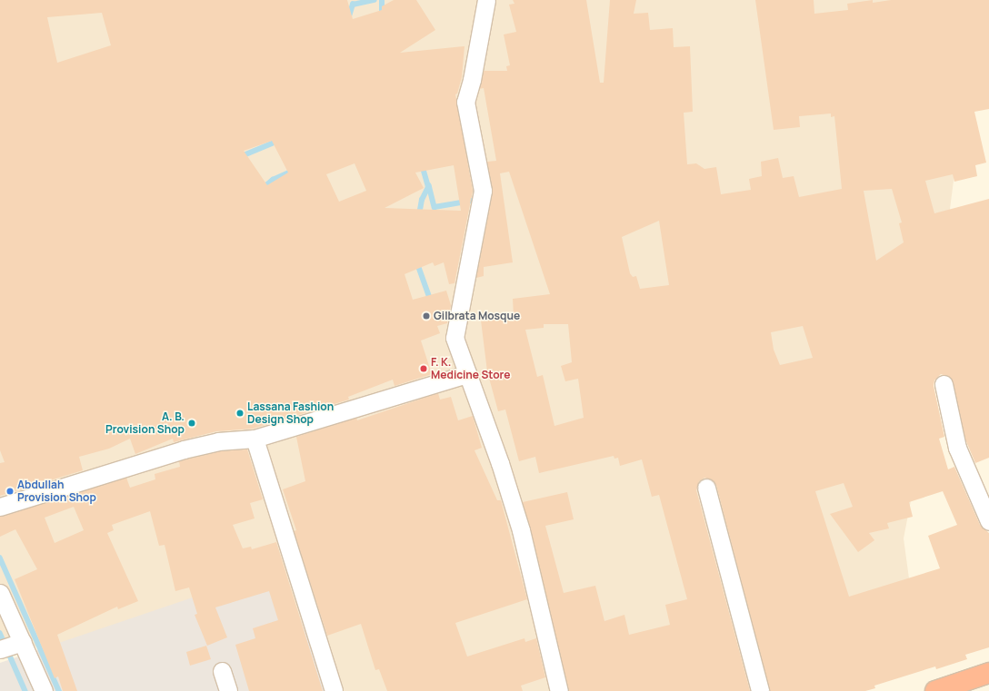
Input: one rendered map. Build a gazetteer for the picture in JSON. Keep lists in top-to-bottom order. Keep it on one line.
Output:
{"places":["Gilbrata Mosque","F. K. Medicine Store","Lassana Fashion Design Shop","A. B. Provision Shop","Abdullah Provision Shop"]}
